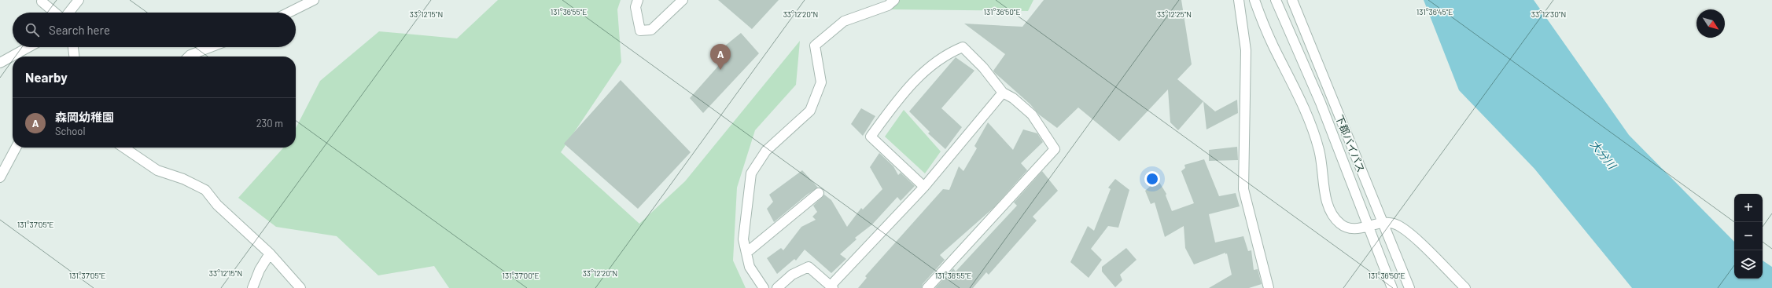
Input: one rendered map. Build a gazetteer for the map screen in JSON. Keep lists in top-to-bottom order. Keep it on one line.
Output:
{"streets":{"street":["下郡バイパス"]},"water":["大分川"],"north":"bottom right","page":{"search":"Search here","pins":"A","heading":"Nearby","list":[{"mark":"A","name":"森岡幼稚園","note":"School","value":"230 m"}],"map_buttons":["+","−"]},"coordinates":["131°36'55\"E","131°36'50\"E","131°36'45\"E","33°12'15\"N","33°12'20\"N","33°12'25\"N","33°12'30\"N","131°37'05\"E","131°37'00\"E"]}
